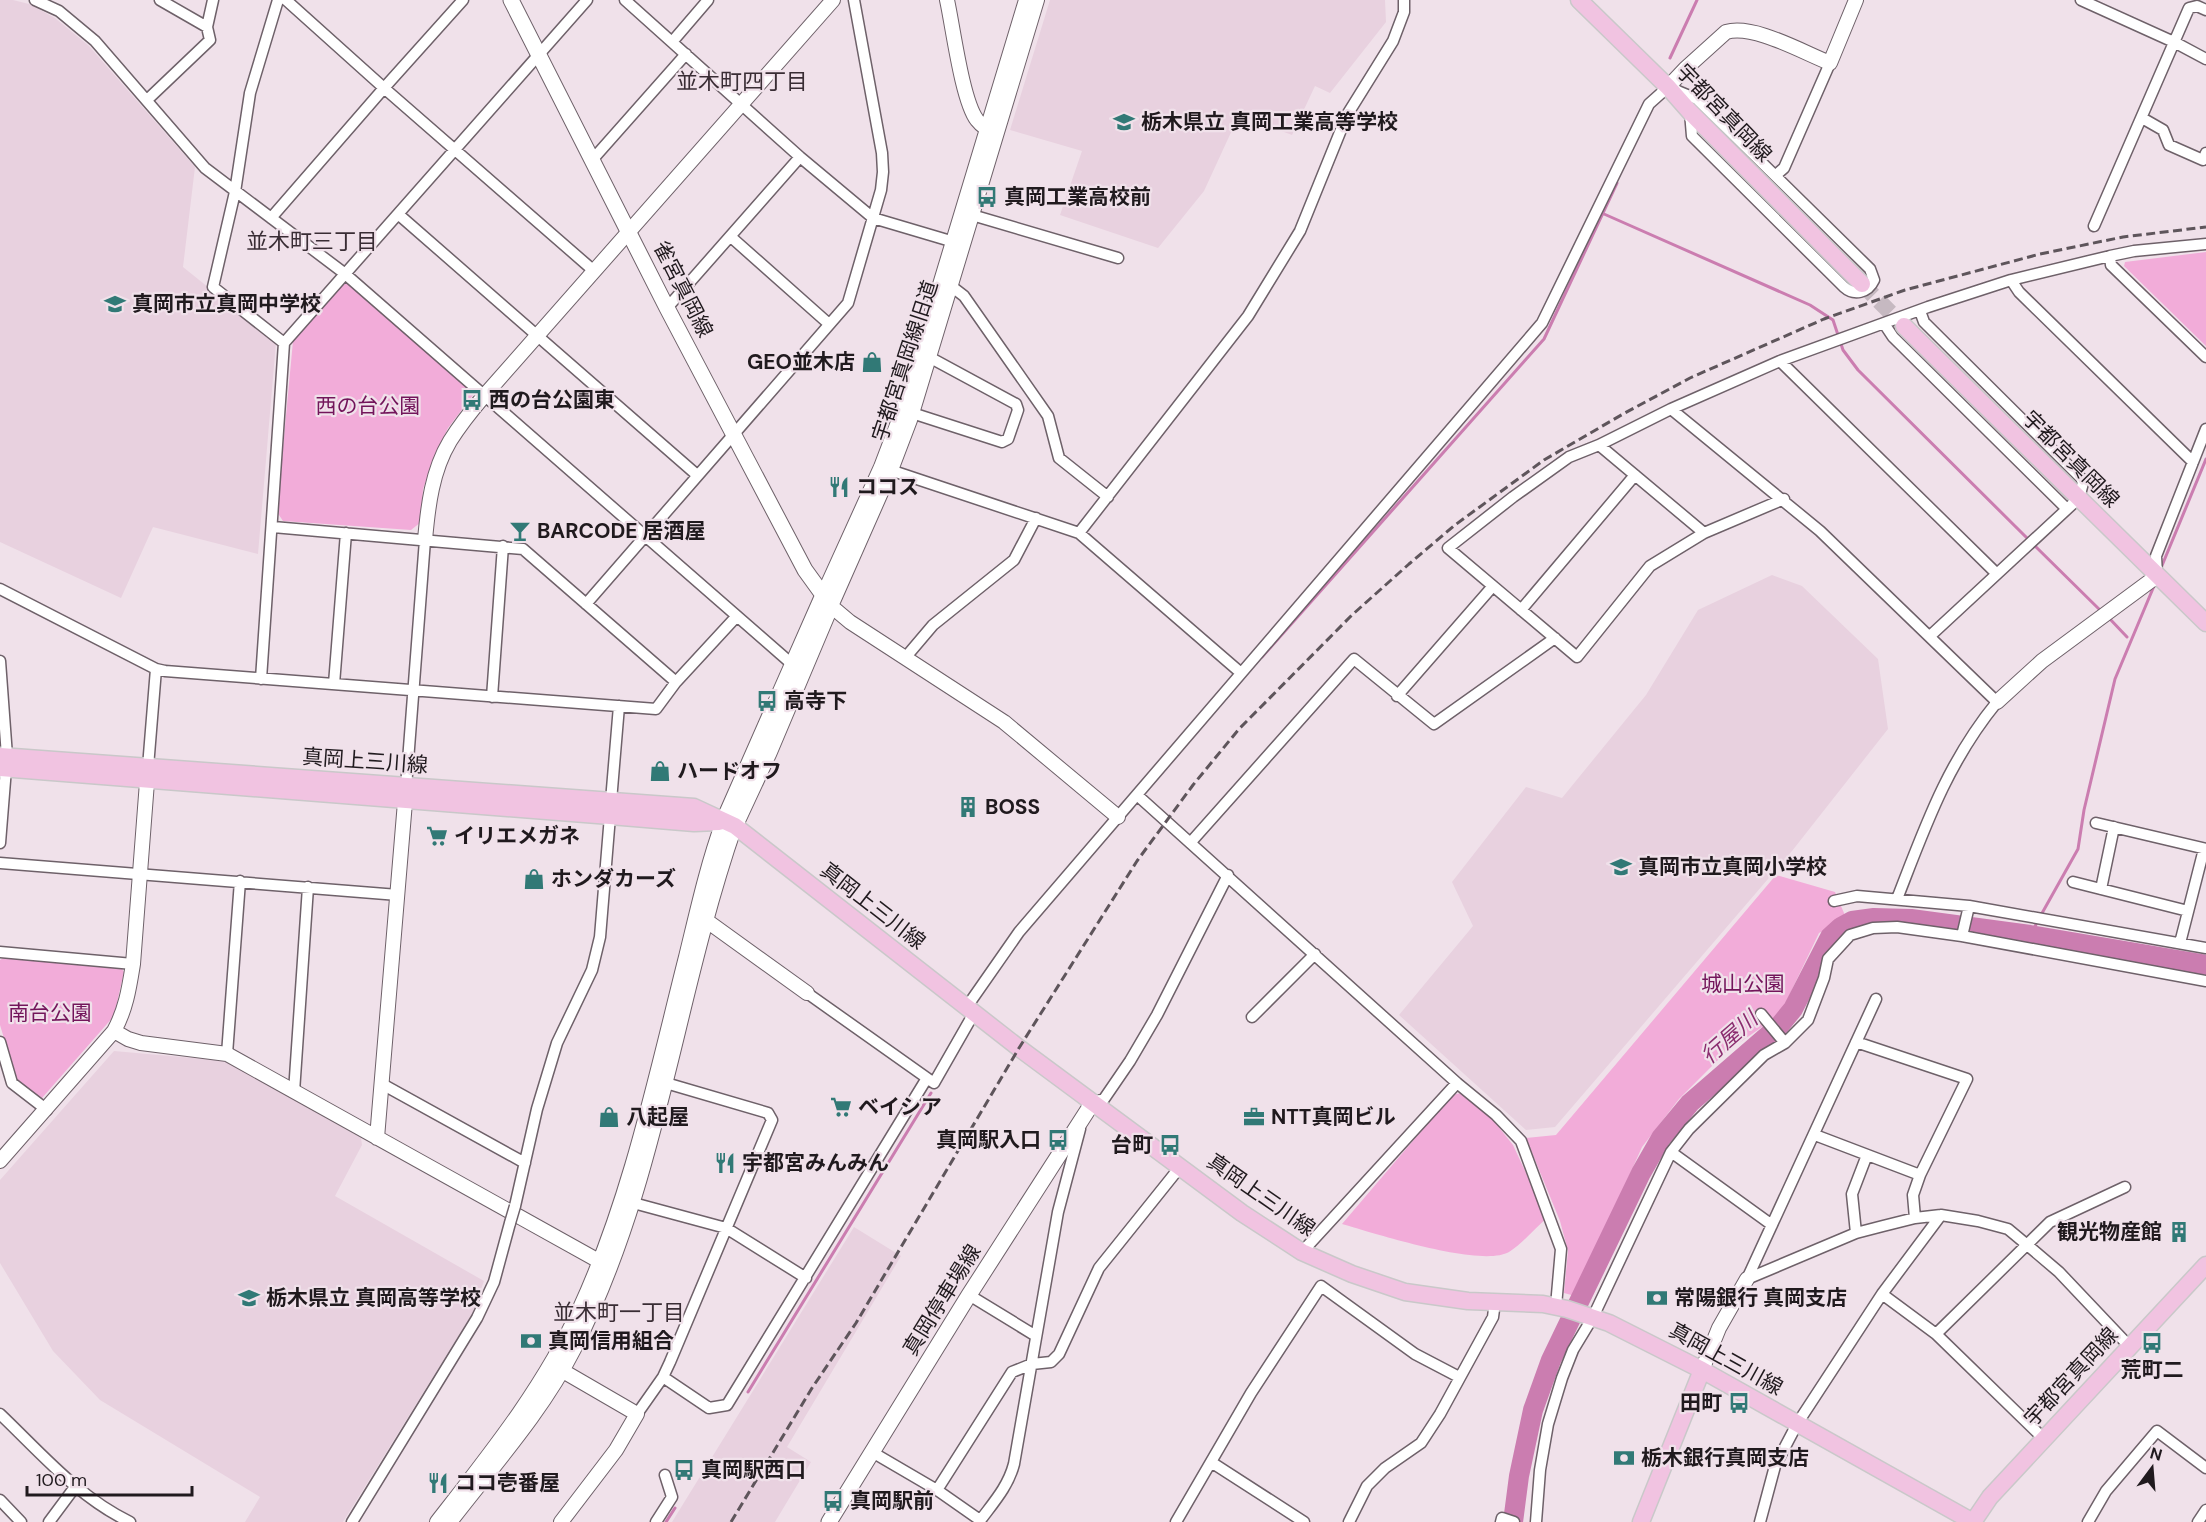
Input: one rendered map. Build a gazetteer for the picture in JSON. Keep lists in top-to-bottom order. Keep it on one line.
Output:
{"streets":{"main road":["宇都宮真岡線","雀宮真岡線","真岡上三川線","真岡停車場線"],"street":["宇都宮真岡線旧道"]},"crossings":[["宇都宮真岡線","真岡上三川線"],["雀宮真岡線","宇都宮真岡線旧道"],["真岡上三川線","真岡停車場線"]],"districts":["並木町四丁目","並木町三丁目","並木町一丁目"],"water":["行屋川"],"parks":["西の台公園","城山公園","南台公園"],"places":{"school or university":["栃木県立 真岡工業高等学校","真岡市立真岡中学校","真岡市立真岡小学校","栃木県立 真岡高等学校"],"bus stop":["真岡工業高校前","西の台公園東","高寺下","真岡駅入口","台町","荒町二","田町","真岡駅西口","真岡駅前"],"shop":["GEO並木店","ハードオフ","ホンダカーズ","八起屋"],"restaurant":["ココス","宇都宮みんみん","ココ壱番屋"],"bar":["BARCODE 居酒屋"],"building":["BOSS","観光物産館"],"supermarket":["イリエメガネ","ベイシア"],"office":["NTT真岡ビル"],"bank":["常陽銀行 真岡支店","真岡信用組合","栃木銀行真岡支店"]},"scale_bar":"100 m","north":"top"}
